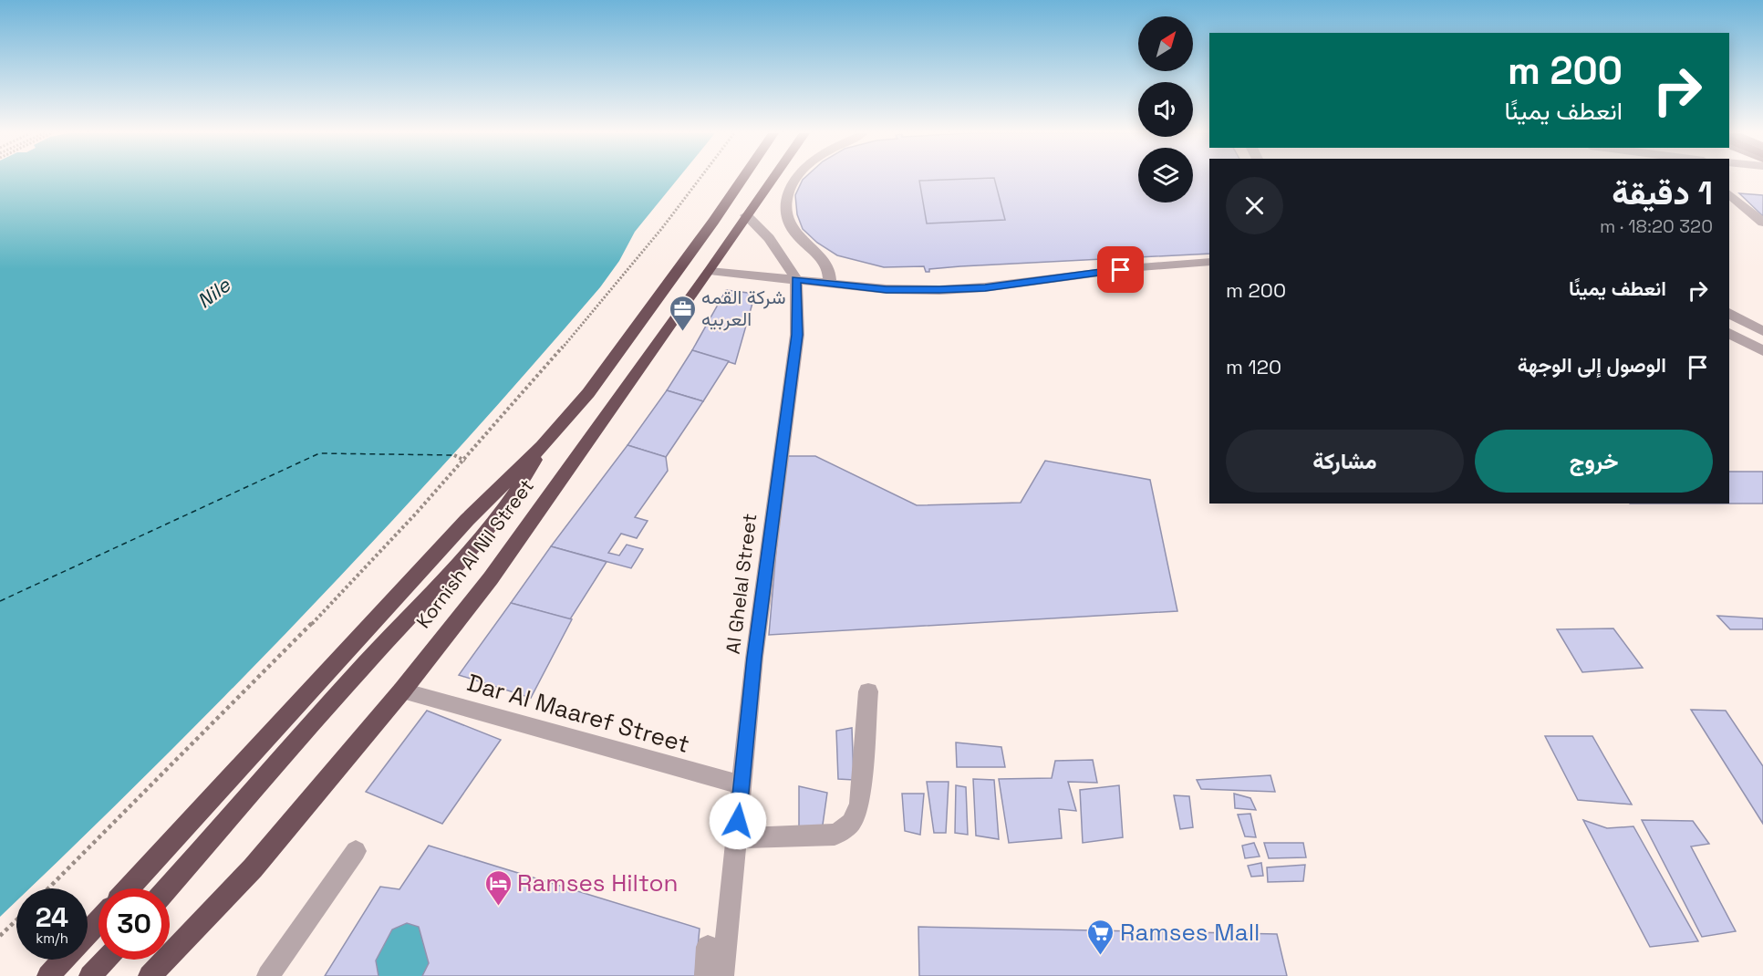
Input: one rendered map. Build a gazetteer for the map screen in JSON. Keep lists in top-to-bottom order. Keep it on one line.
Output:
{"streets":{"highway":["Kornish Al Nil Street"],"street":["Al Ghelal Street","Dar Al Maaref Street"]},"crossings":[["Kornish Al Nil Street","Dar Al Maaref Street"],["Al Ghelal Street","Dar Al Maaref Street"]],"water":["Nile"],"places":{"office":["شركة القمه العربيه"],"hotel":["Ramses Hilton"],"supermarket":["Ramses Mall"]},"north":"top right","page":{"turn":["200 m","انعطف يمينًا"],"heading":["1 دقيقة","320 m · 18:20"],"list":[{"name":"انعطف يمينًا","value":"200 m"},{"name":"الوصول إلى الوجهة","value":"120 m"}],"buttons":["خروج","مشاركة"],"speed":"24 km/h","limit":"30"}}
